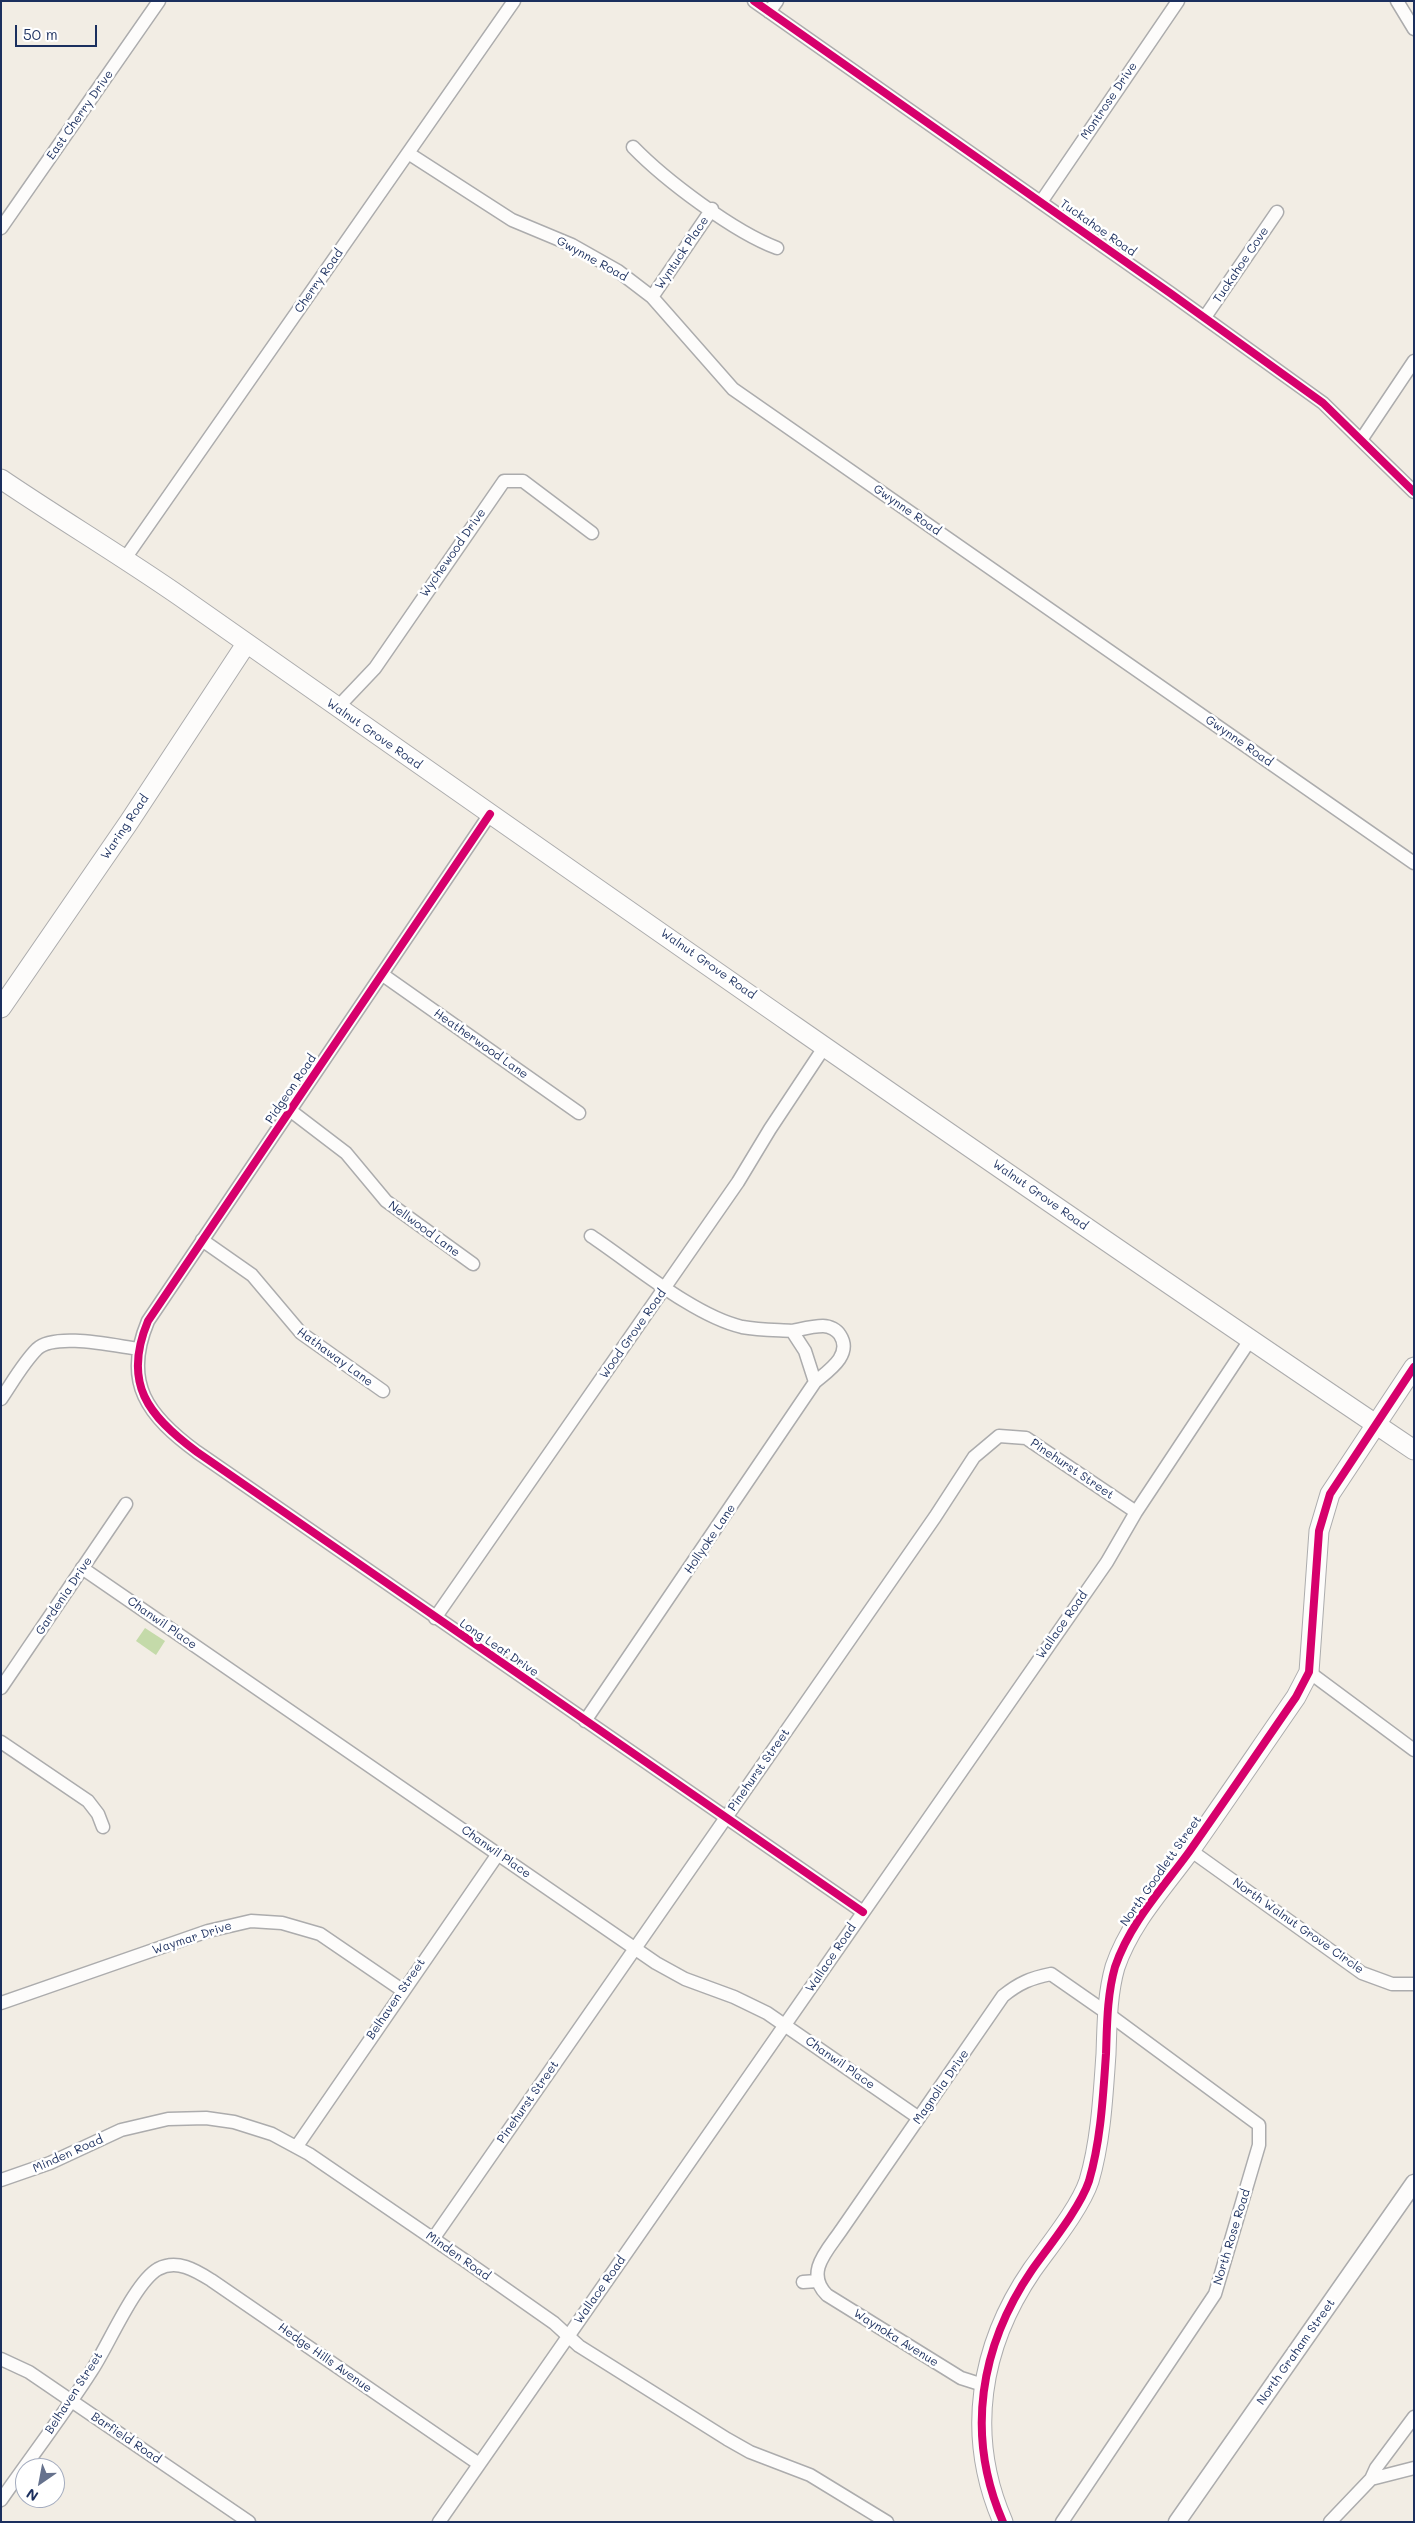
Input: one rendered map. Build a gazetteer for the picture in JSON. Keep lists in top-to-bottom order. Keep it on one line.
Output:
{"streets":{"main road":["Walnut Grove Road","Waring Road","North Goodlett Street"],"street":["Montrose Drive","East Cherry Drive","Tuckahoe Road","Wyntuck Place","Gwynne Road","Tuckahoe Cove","Cherry Road","Wychewood Drive","Heatherwood Lane","Pidgeon Road","Nellwood Lane","Wood Grove Road","Hathaway Lane","Pinehurst Street","Hollyoke Lane","Gardenia Drive","Chanwil Place","Wallace Road","Long Leaf Drive","North Walnut Grove Circle","Waymar Drive","Belhaven Street","Magnolia Drive","Minden Road","North Rose Road","Waynoka Avenue","North Graham Street","Hedge Hills Avenue","Barfield Road"]},"crossings":[["Montrose Drive","Tuckahoe Road"],["Tuckahoe Road","Tuckahoe Cove"],["Wyntuck Place","Gwynne Road"],["Gwynne Road","Cherry Road"],["Cherry Road","Walnut Grove Road"],["Wychewood Drive","Walnut Grove Road"],["Walnut Grove Road","Waring Road"],["Walnut Grove Road","Pidgeon Road"],["Walnut Grove Road","Wood Grove Road"],["Walnut Grove Road","Wallace Road"],["Walnut Grove Road","North Goodlett Street"],["Heatherwood Lane","Pidgeon Road"],["Pidgeon Road","Nellwood Lane"],["Pidgeon Road","Hathaway Lane"],["Pidgeon Road","Long Leaf Drive"],["Wood Grove Road","Long Leaf Drive"],["Pinehurst Street","Chanwil Place"],["Pinehurst Street","Wallace Road"],["Pinehurst Street","Long Leaf Drive"],["Pinehurst Street","Minden Road"],["Hollyoke Lane","Long Leaf Drive"],["Gardenia Drive","Chanwil Place"],["Chanwil Place","Wallace Road"],["Chanwil Place","Belhaven Street"],["Chanwil Place","Magnolia Drive"],["Wallace Road","Long Leaf Drive"],["Wallace Road","Minden Road"],["Wallace Road","Hedge Hills Avenue"],["North Goodlett Street","North Walnut Grove Circle"],["North Goodlett Street","Magnolia Drive"],["North Goodlett Street","North Rose Road"],["North Goodlett Street","Waynoka Avenue"],["Waymar Drive","Belhaven Street"],["Belhaven Street","Minden Road"],["Belhaven Street","Hedge Hills Avenue"],["Belhaven Street","Barfield Road"],["Magnolia Drive","North Rose Road"],["Magnolia Drive","Waynoka Avenue"]],"scale_bar":"50 m","north":"bottom left"}
